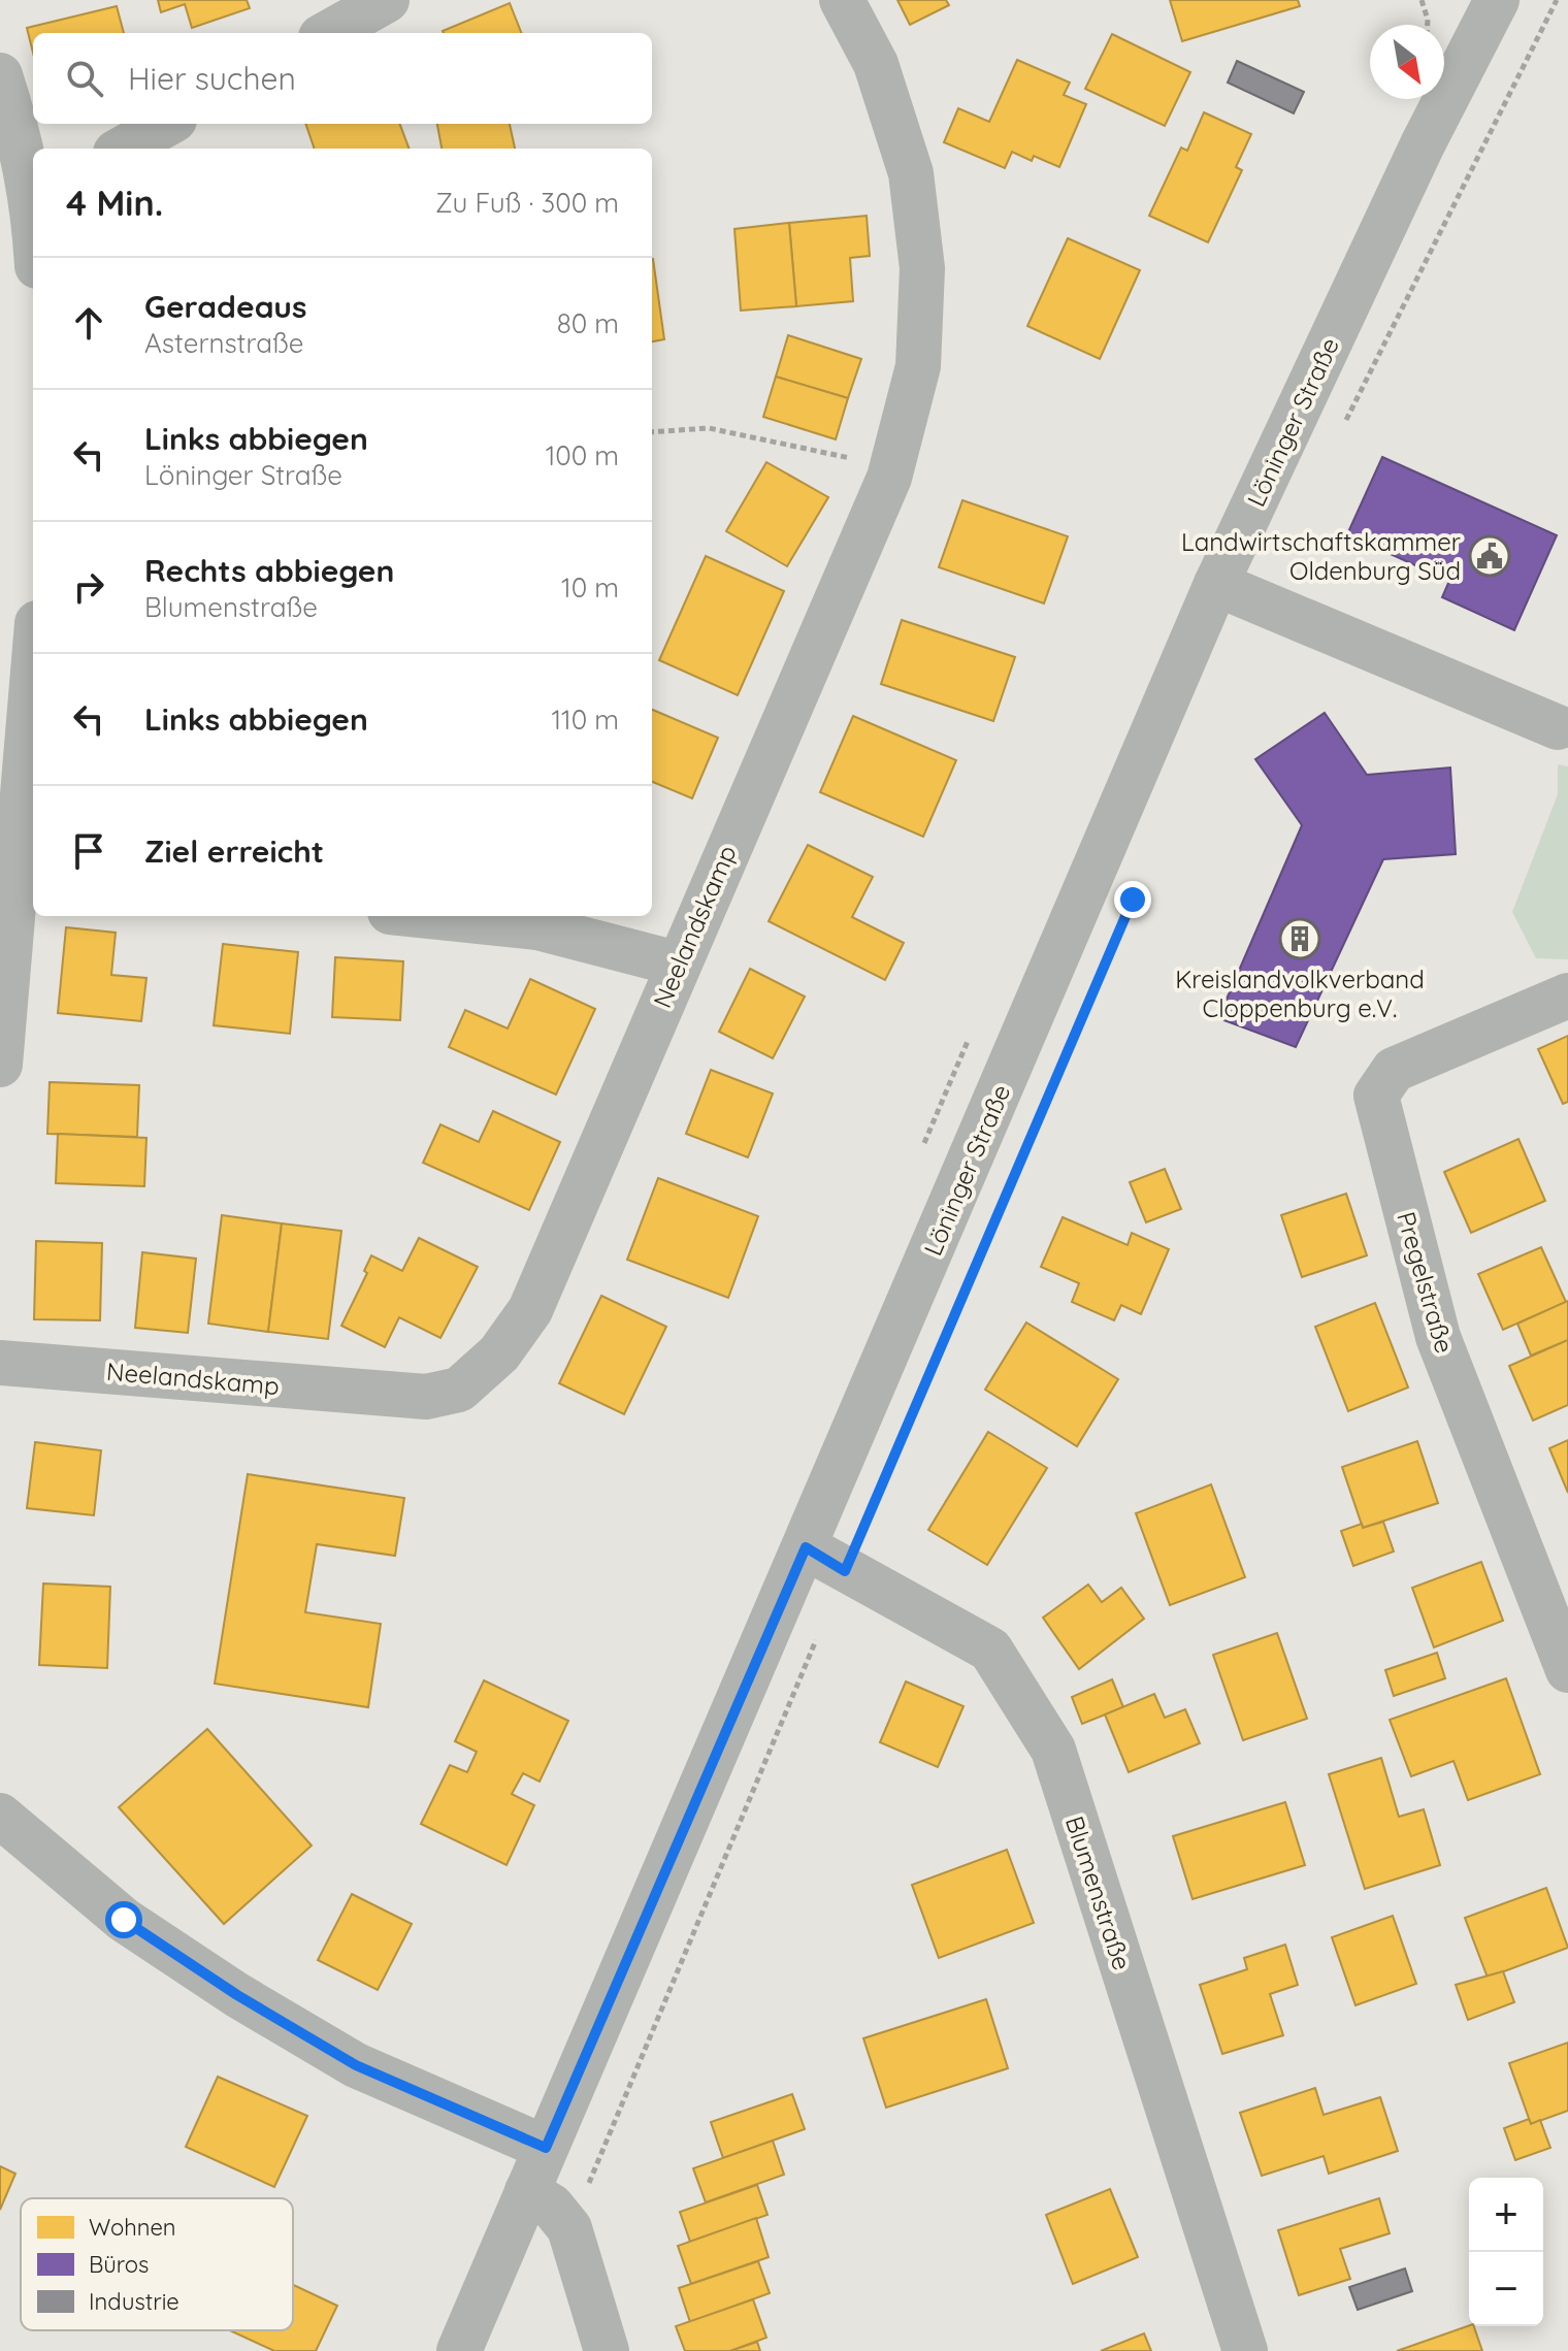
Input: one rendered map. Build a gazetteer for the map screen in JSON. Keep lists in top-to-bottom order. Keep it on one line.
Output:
{"streets":{"street":["Löninger Straße","Neelandskamp","Pregelstraße","Blumenstraße"]},"crossings":[["Löninger Straße","Blumenstraße"]],"places":{"public building":["Landwirtschaftskammer Oldenburg Süd"],"building":["Kreislandvolkverband Cloppenburg e.V."]},"legend":["Wohnen","Büros","Industrie"],"north":"bottom right","page":{"search":"Hier suchen","heading":["4 Min.","Zu Fuß · 300 m"],"list":[["Geradeaus","Asternstraße","80 m"],["Links abbiegen","Löninger Straße","100 m"],["Rechts abbiegen","Blumenstraße","10 m"],["Links abbiegen","110 m"],"Ziel erreicht"],"map_buttons":["+","−"]}}
